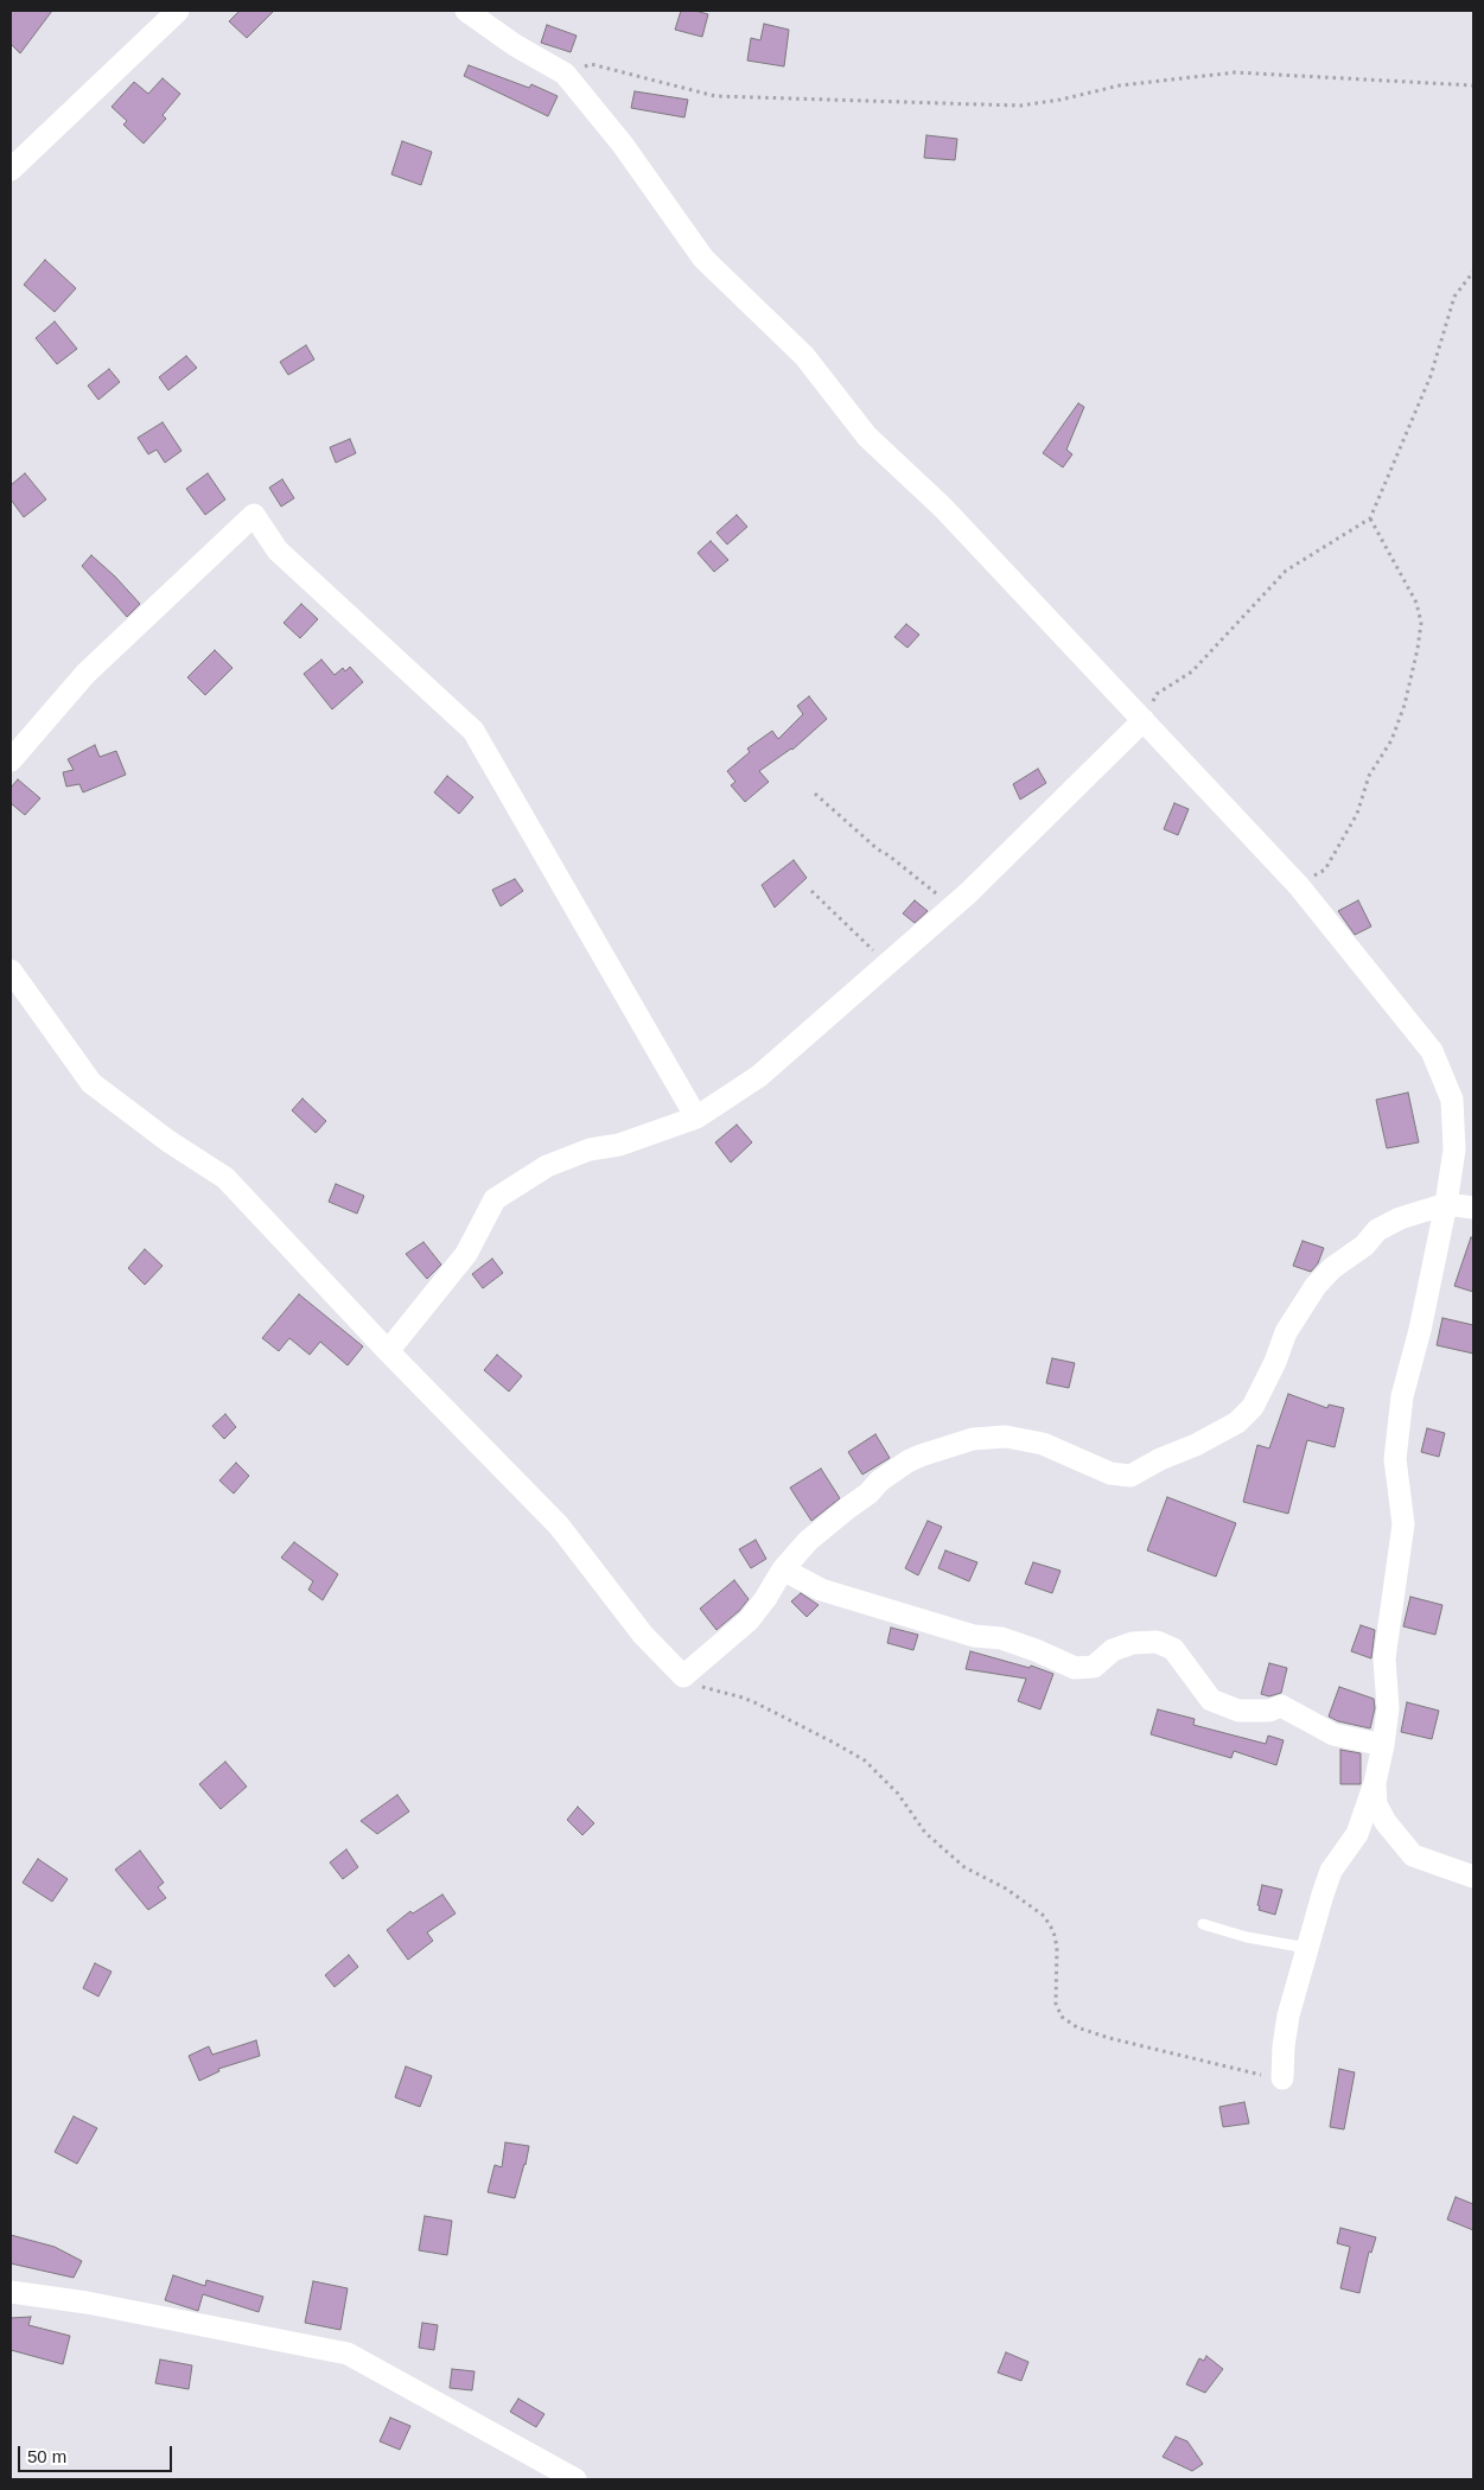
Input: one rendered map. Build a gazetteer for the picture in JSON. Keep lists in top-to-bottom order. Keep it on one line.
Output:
{"scale_bar":"50 m"}
